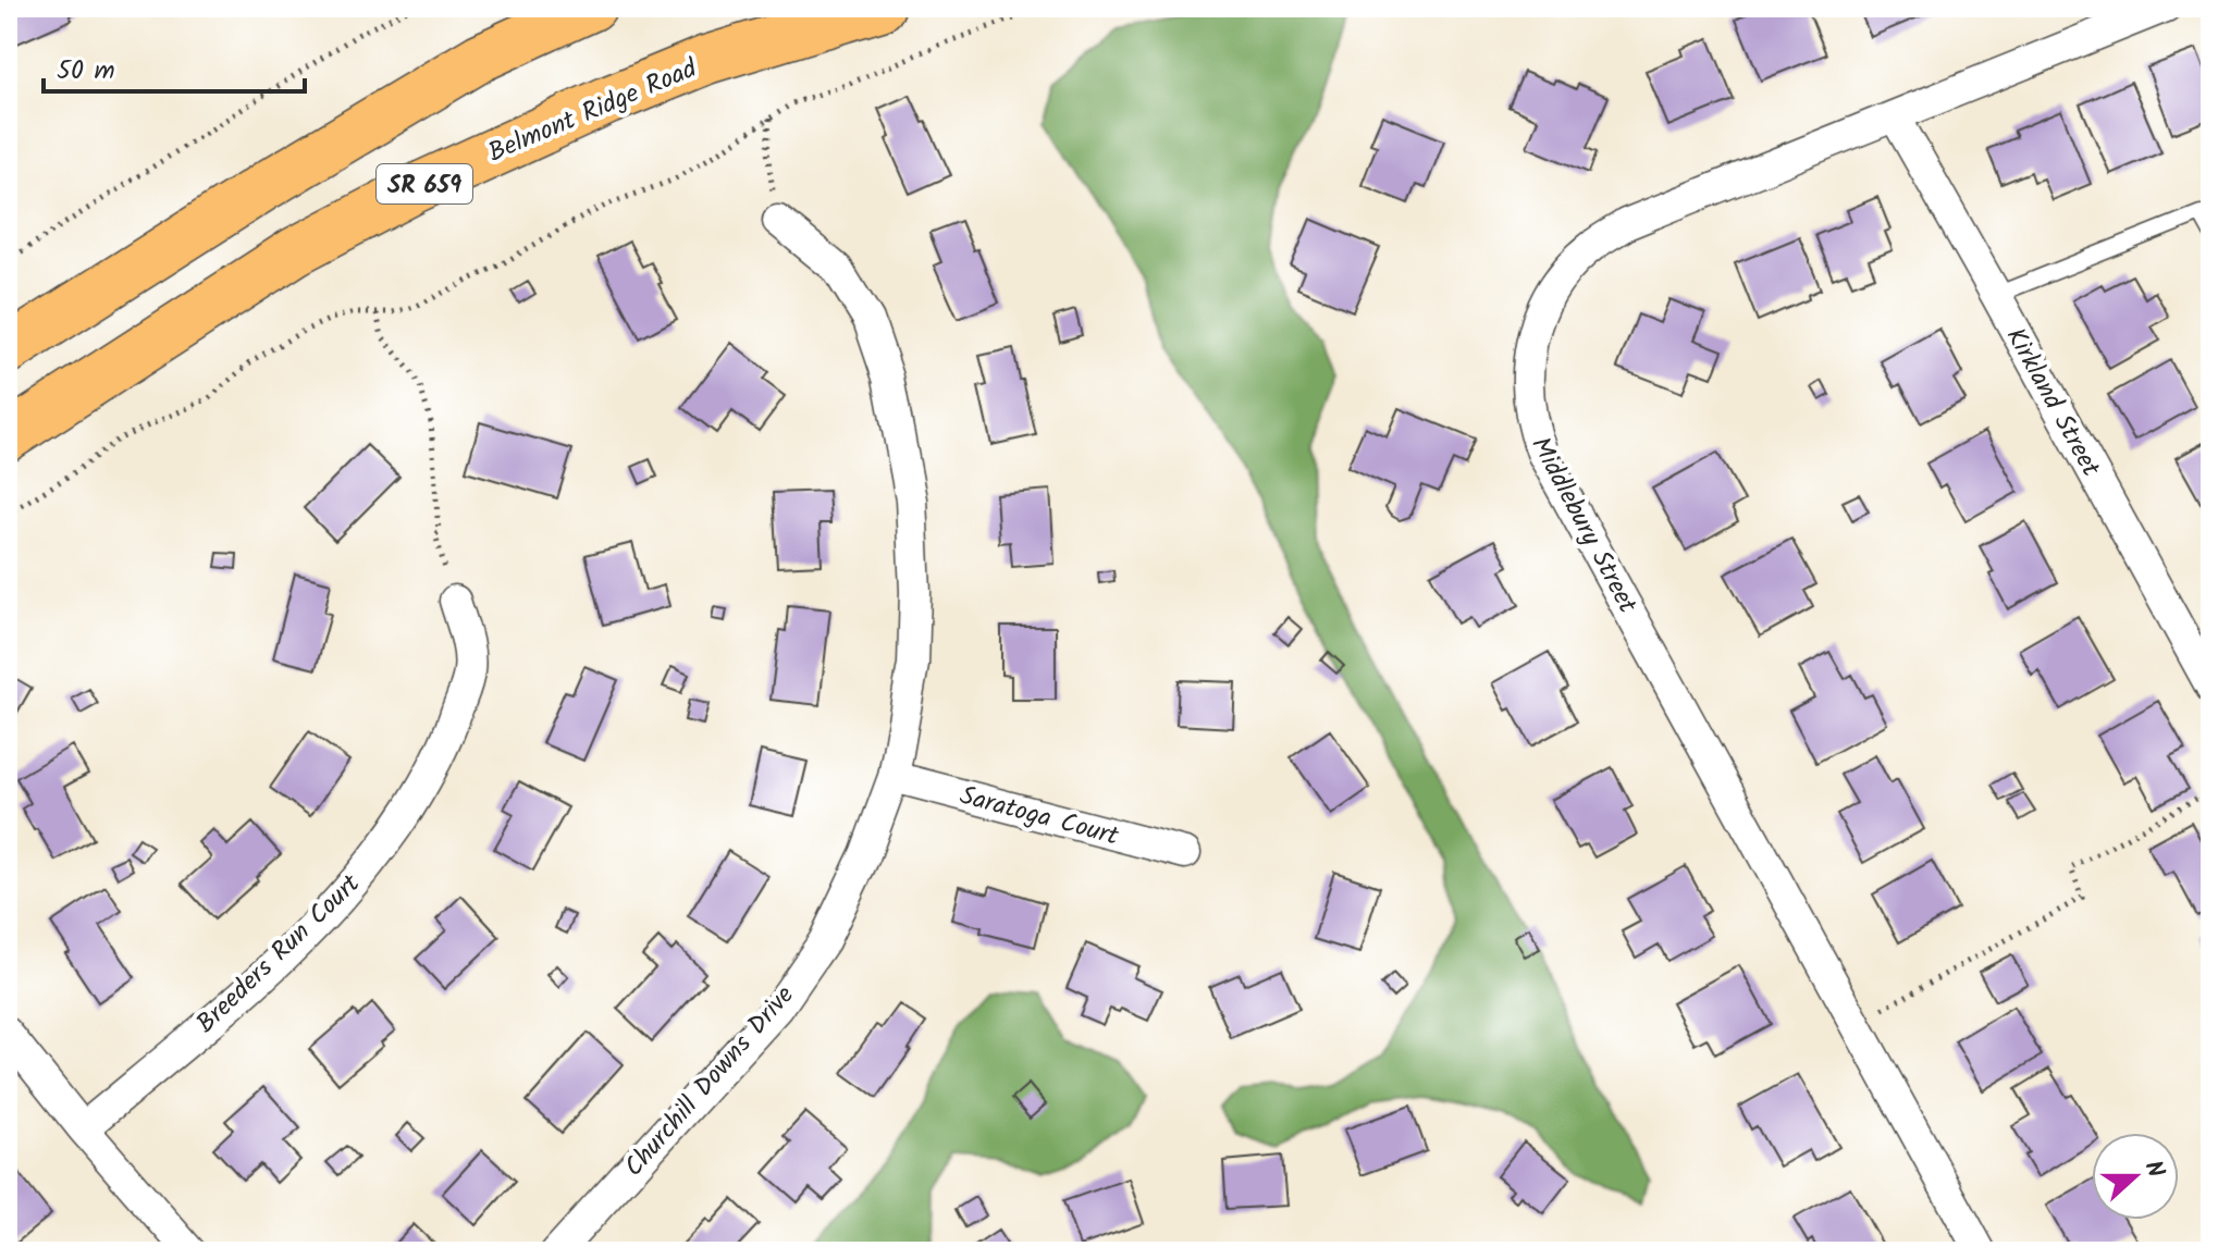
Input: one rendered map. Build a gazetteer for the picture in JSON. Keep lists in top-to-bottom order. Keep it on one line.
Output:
{"streets":{"main road":["Belmont Ridge Road","SR 659"],"street":["Kirkland Street","Middlebury Street","Saratoga Court","Breeders Run Court","Churchill Downs Drive"]},"crossings":[["Kirkland Street","Middlebury Street"],["Saratoga Court","Churchill Downs Drive"]],"scale_bar":"50 m","north":"right"}
